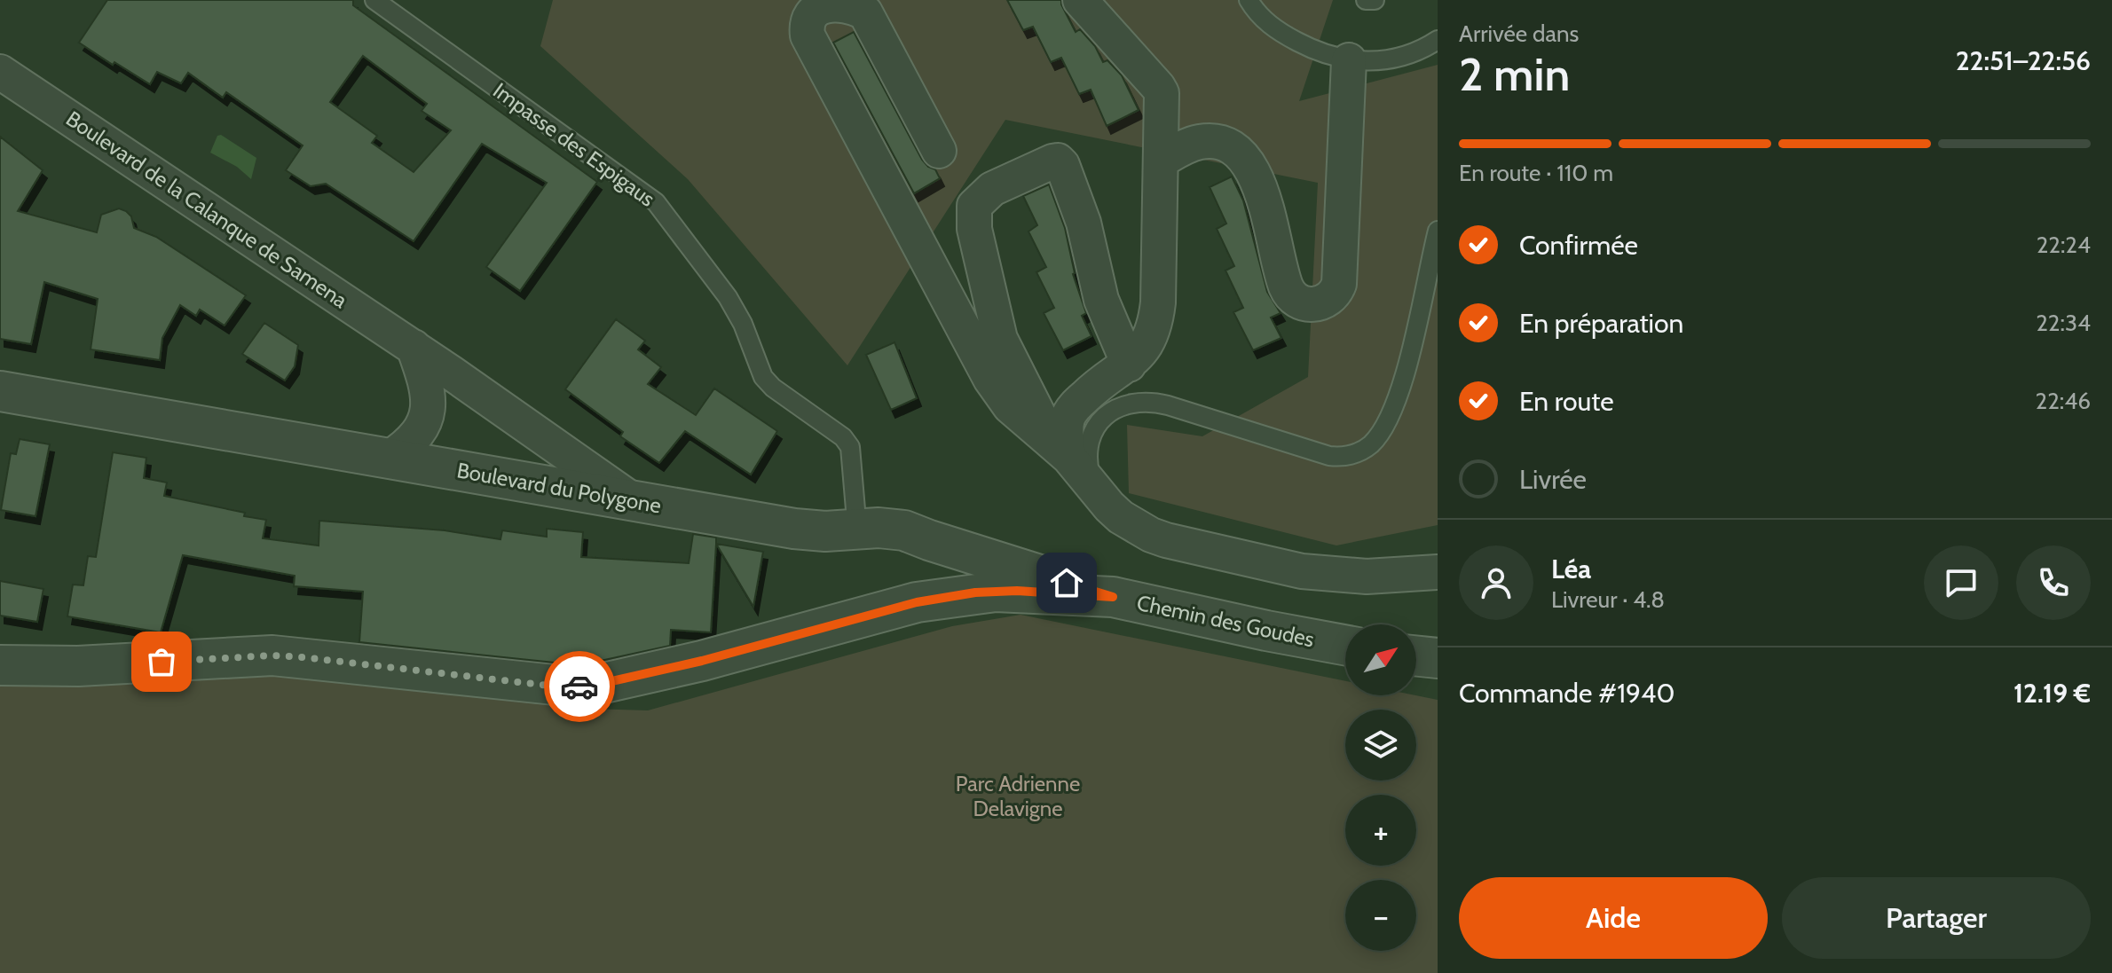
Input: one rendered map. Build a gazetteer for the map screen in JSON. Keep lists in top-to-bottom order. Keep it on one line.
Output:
{"streets":{"street":["Boulevard de la Calanque de Samena","Boulevard du Polygone","Chemin des Goudes"],"lane":["Impasse des Espigaus"]},"crossings":[["Impasse des Espigaus","Boulevard du Polygone"],["Boulevard de la Calanque de Samena","Boulevard du Polygone"],["Boulevard du Polygone","Chemin des Goudes"]],"parks":["Parc Adrienne Delavigne"],"north":"top right","page":{"heading":["2 min","Arrivée dans","22:51–22:56"],"panel":["Léa","Livreur · 4.8","Commande #1940","12.19 €"],"bar":"En route · 110 m","list":[["Confirmée","22:24"],["En préparation","22:34"],["En route","22:46"],"Livrée"],"map_buttons":["+","−"],"buttons":["Aide","Partager"]}}
